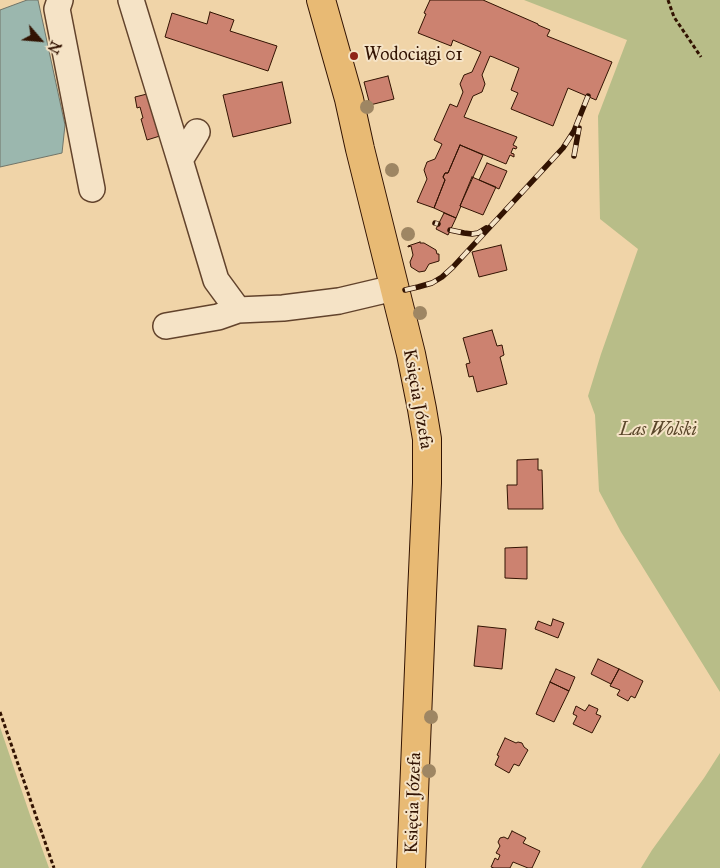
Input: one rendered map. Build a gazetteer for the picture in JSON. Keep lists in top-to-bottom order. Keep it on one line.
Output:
{"streets":{"main road":["Księcia Józefa"]},"parks":["Las Wolski"],"places":["Wodociągi 01"],"north":"bottom right"}
